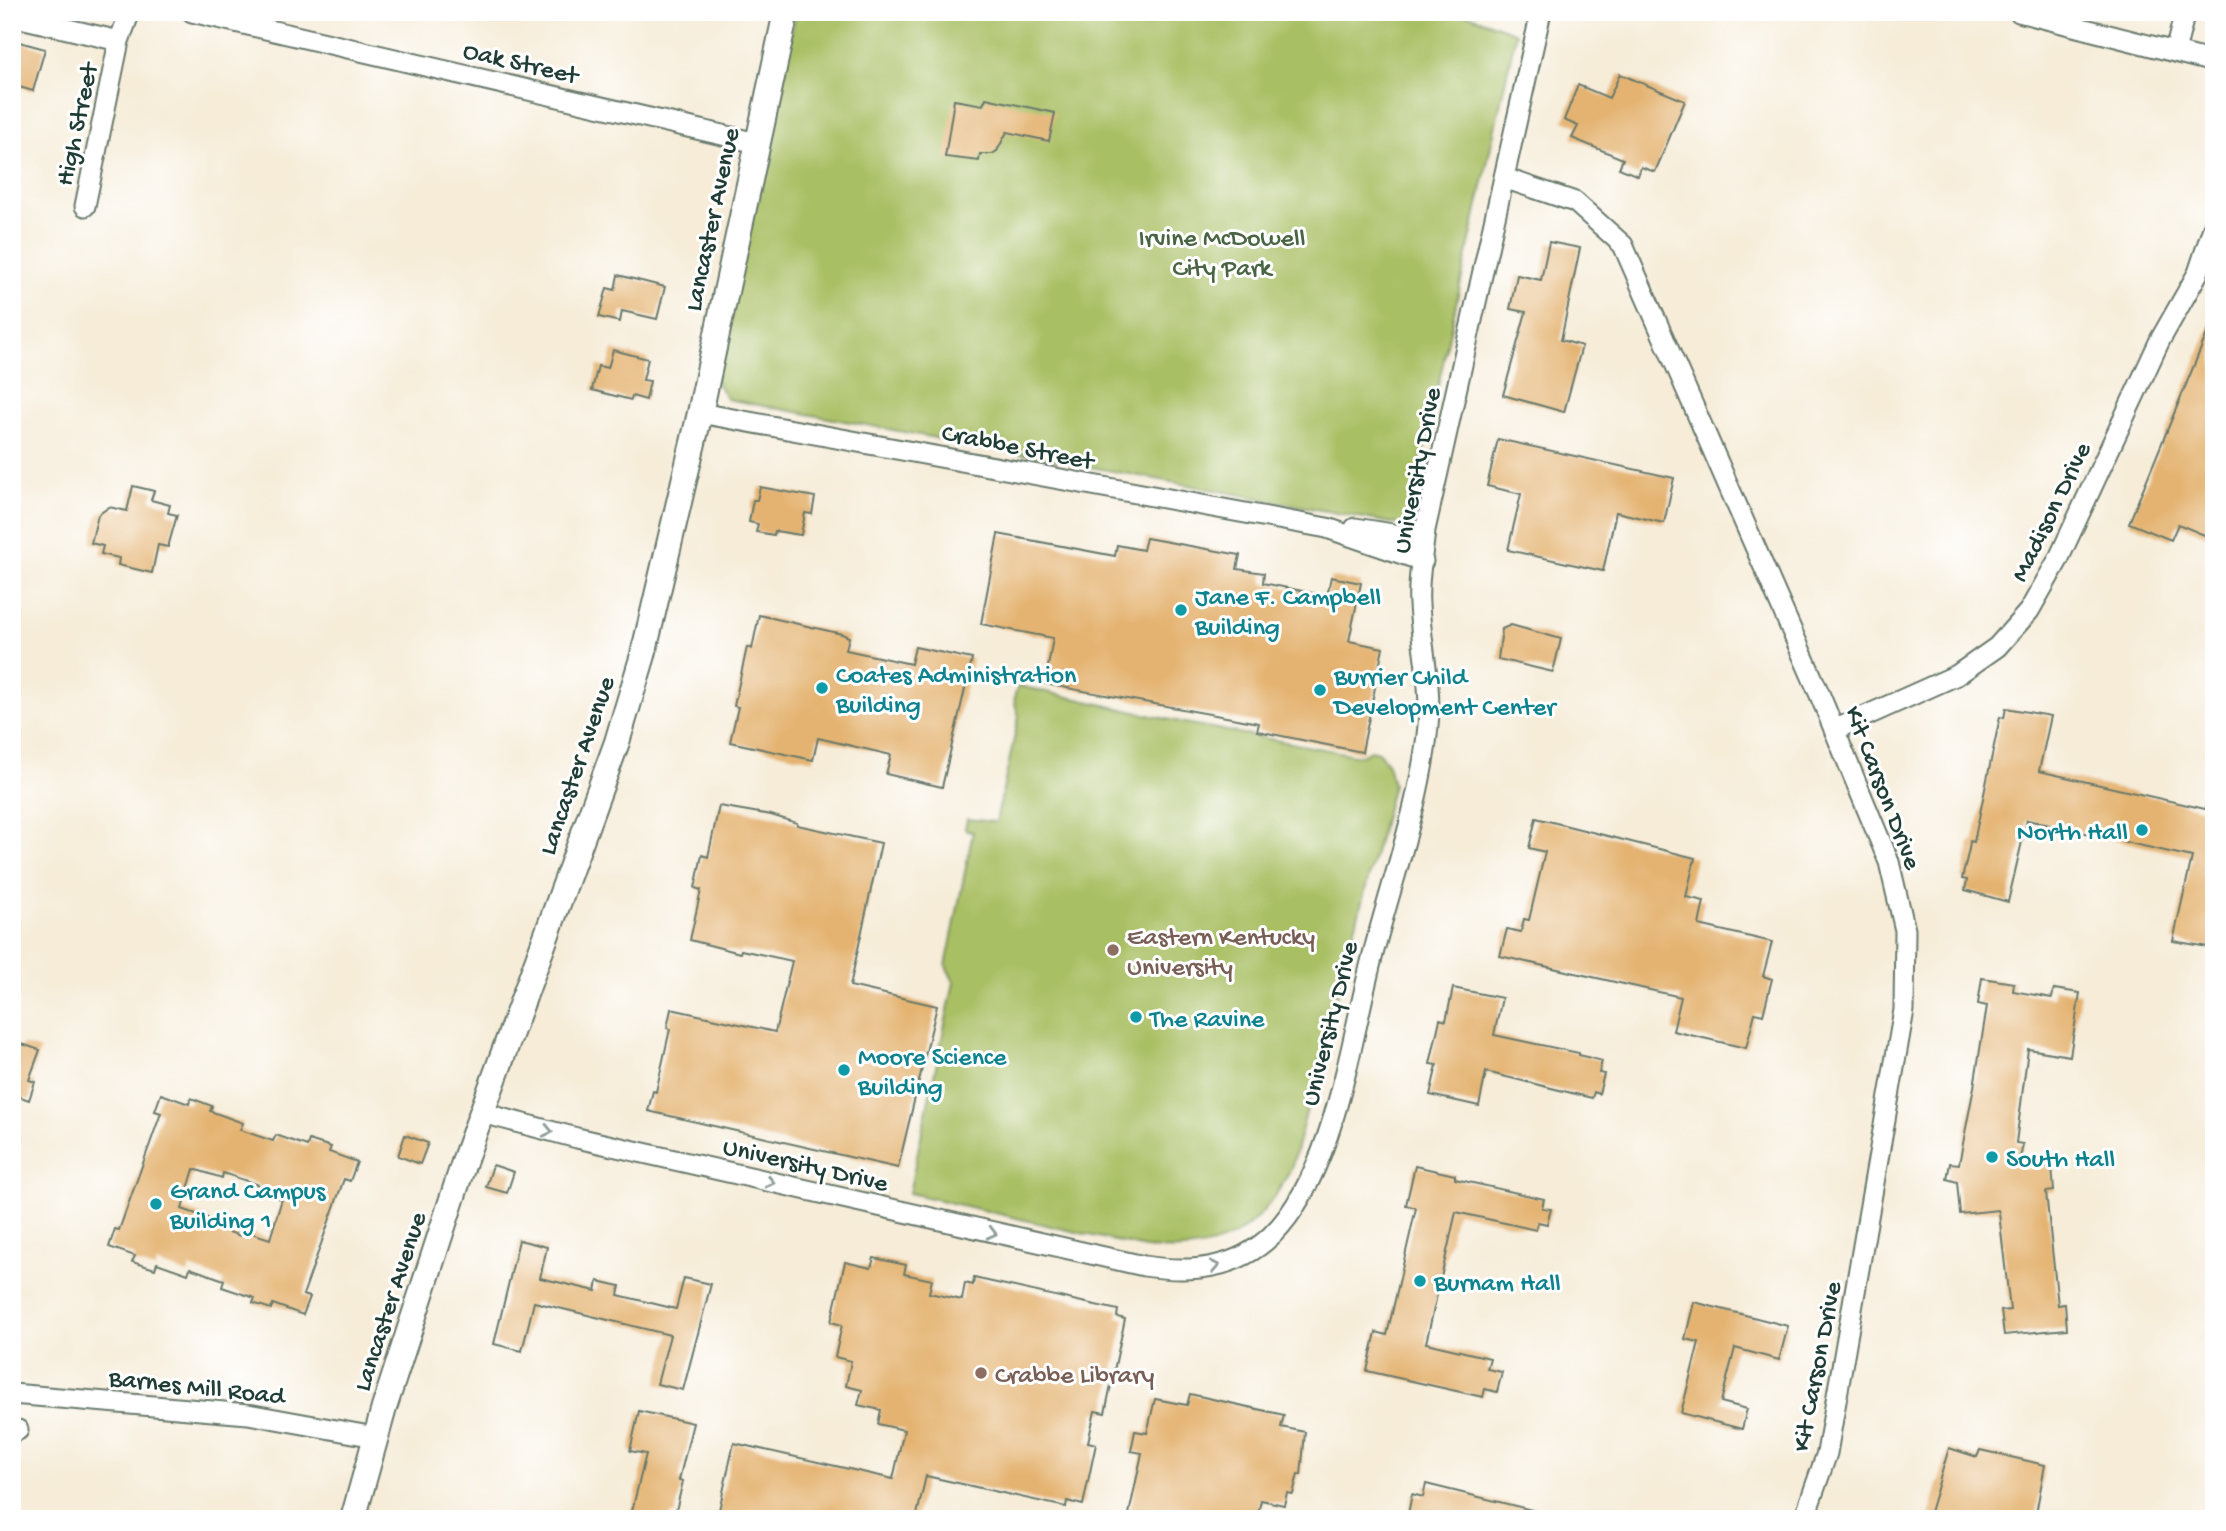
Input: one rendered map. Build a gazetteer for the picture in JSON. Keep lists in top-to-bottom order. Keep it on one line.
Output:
{"streets":{"main road":["Lancaster Avenue"],"street":["Oak Street","High Street","Crabbe Street","University Drive","Madison Drive","Kit Carson Drive","Barnes Mill Road"]},"crossings":[["Oak Street","Lancaster Avenue"],["Lancaster Avenue","Crabbe Street"],["Lancaster Avenue","University Drive"],["Lancaster Avenue","Barnes Mill Road"],["Crabbe Street","University Drive"],["University Drive","Kit Carson Drive"],["Madison Drive","Kit Carson Drive"]],"parks":["Irvine McDowell City Park"],"places":["Jane F. Campbell Building","Coates Administration Building","Burrier Child Development Center","North Hall","Eastern Kentucky University","The Ravine","Moore Science Building","South Hall","Grand Campus Building 1","Burnam Hall","Crabbe Library"]}
